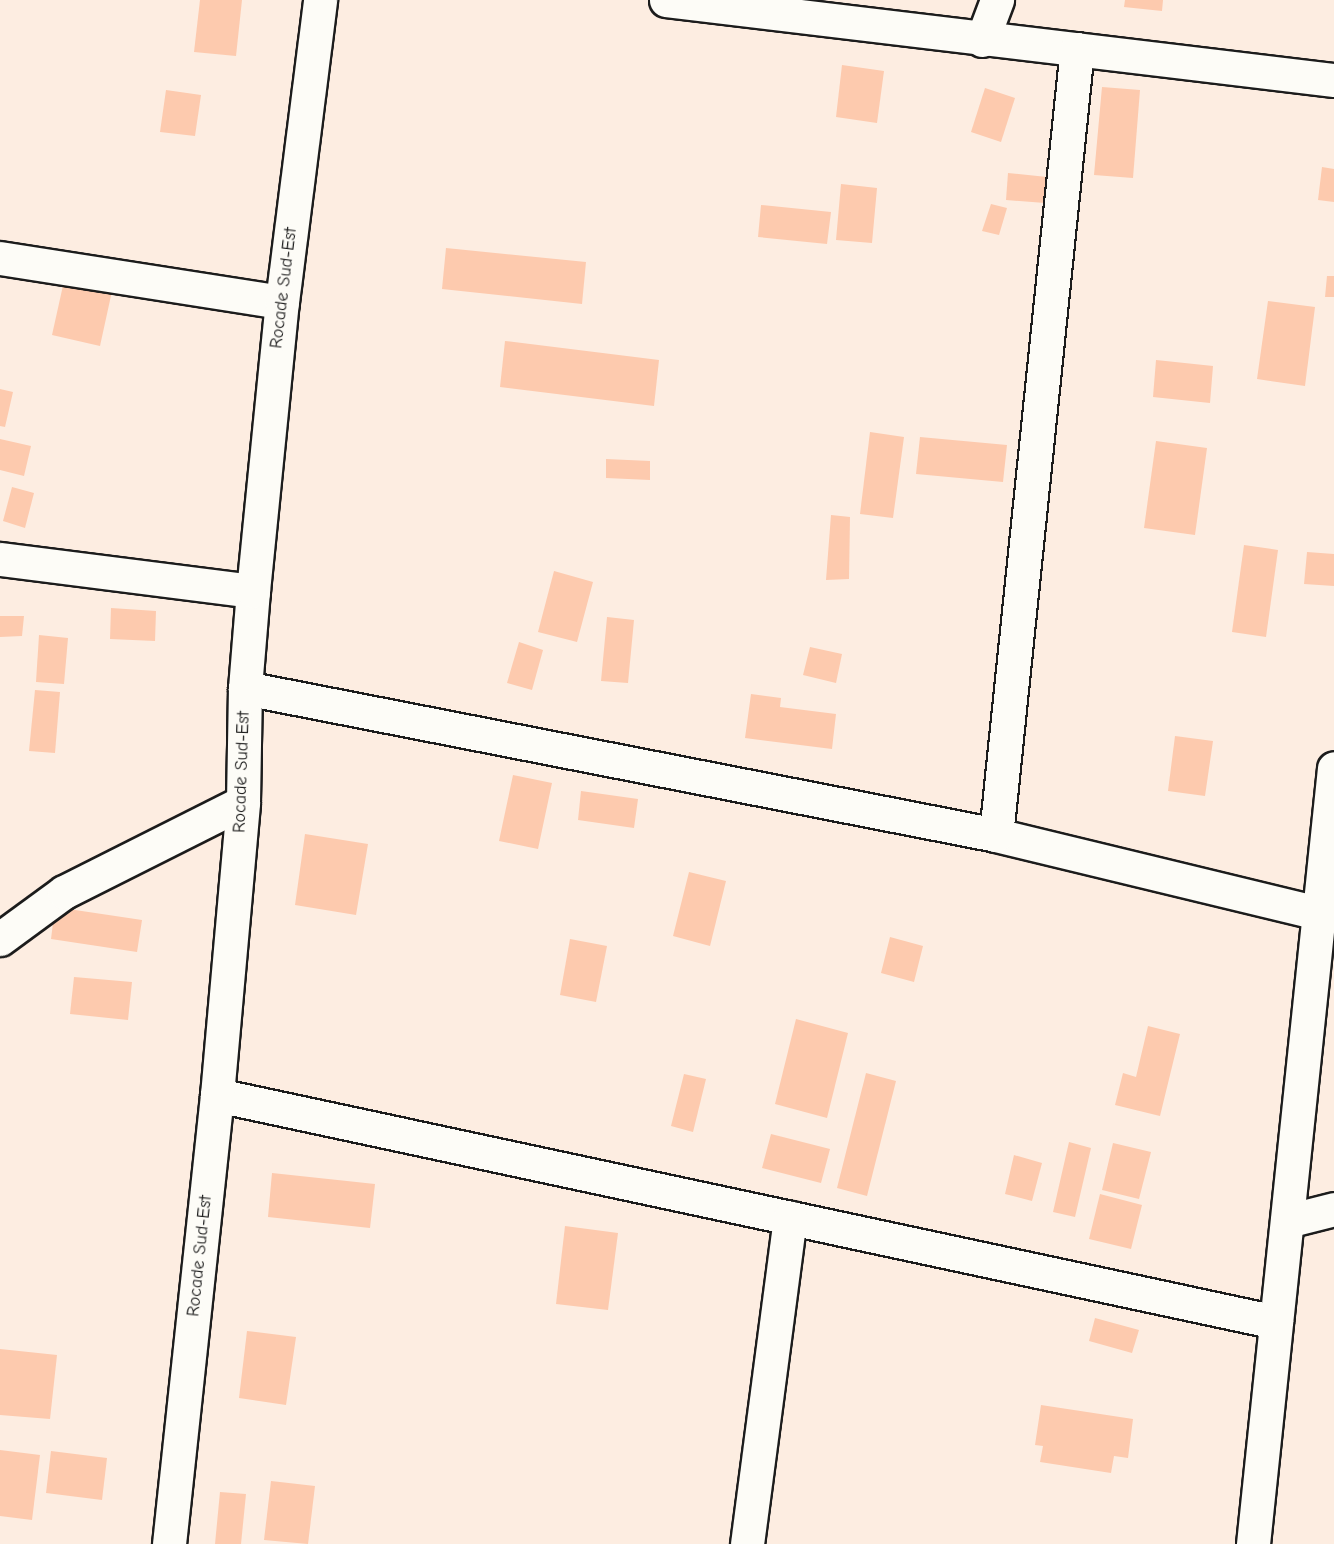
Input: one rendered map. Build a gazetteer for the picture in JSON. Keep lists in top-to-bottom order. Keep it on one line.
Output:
{"streets":{"street":["Rocade Sud-Est"]}}
